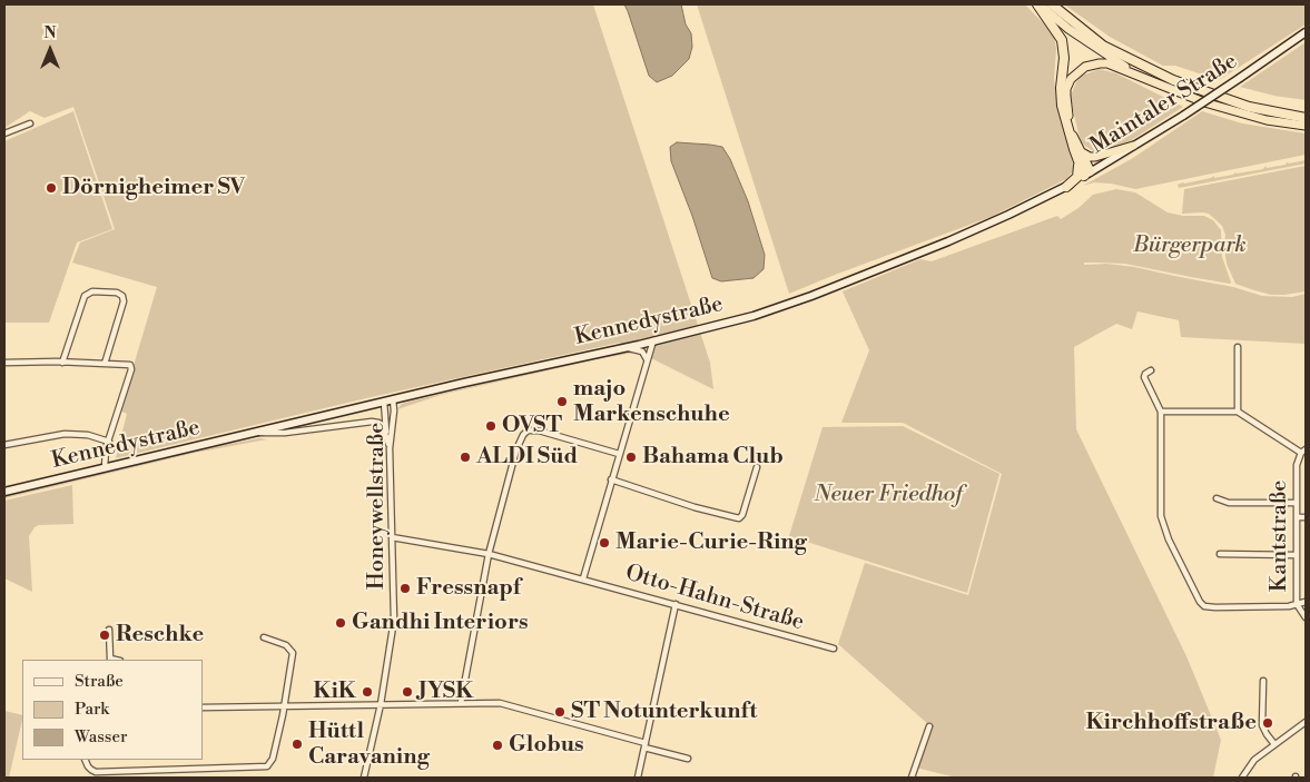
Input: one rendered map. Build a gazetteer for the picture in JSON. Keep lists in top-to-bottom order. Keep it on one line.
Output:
{"streets":{"main road":["Maintaler Straße","Kennedystraße"],"street":["Honeywellstraße","Kantstraße","Otto-Hahn-Straße"]},"crossings":[["Maintaler Straße","Kennedystraße"],["Kennedystraße","Honeywellstraße"],["Honeywellstraße","Otto-Hahn-Straße"]],"parks":["Bürgerpark","Neuer Friedhof"],"places":["Dörnigheimer SV","majo Markenschuhe","OVST","ALDI Süd","Bahama Club","Marie-Curie-Ring","Fressnapf","Gandhi Interiors","Reschke","KiK","JYSK","ST Notunterkunft","Kirchhoffstraße","Hüttl Caravaning","Globus"],"legend":["Straße","Park","Wasser"],"north":"top"}
